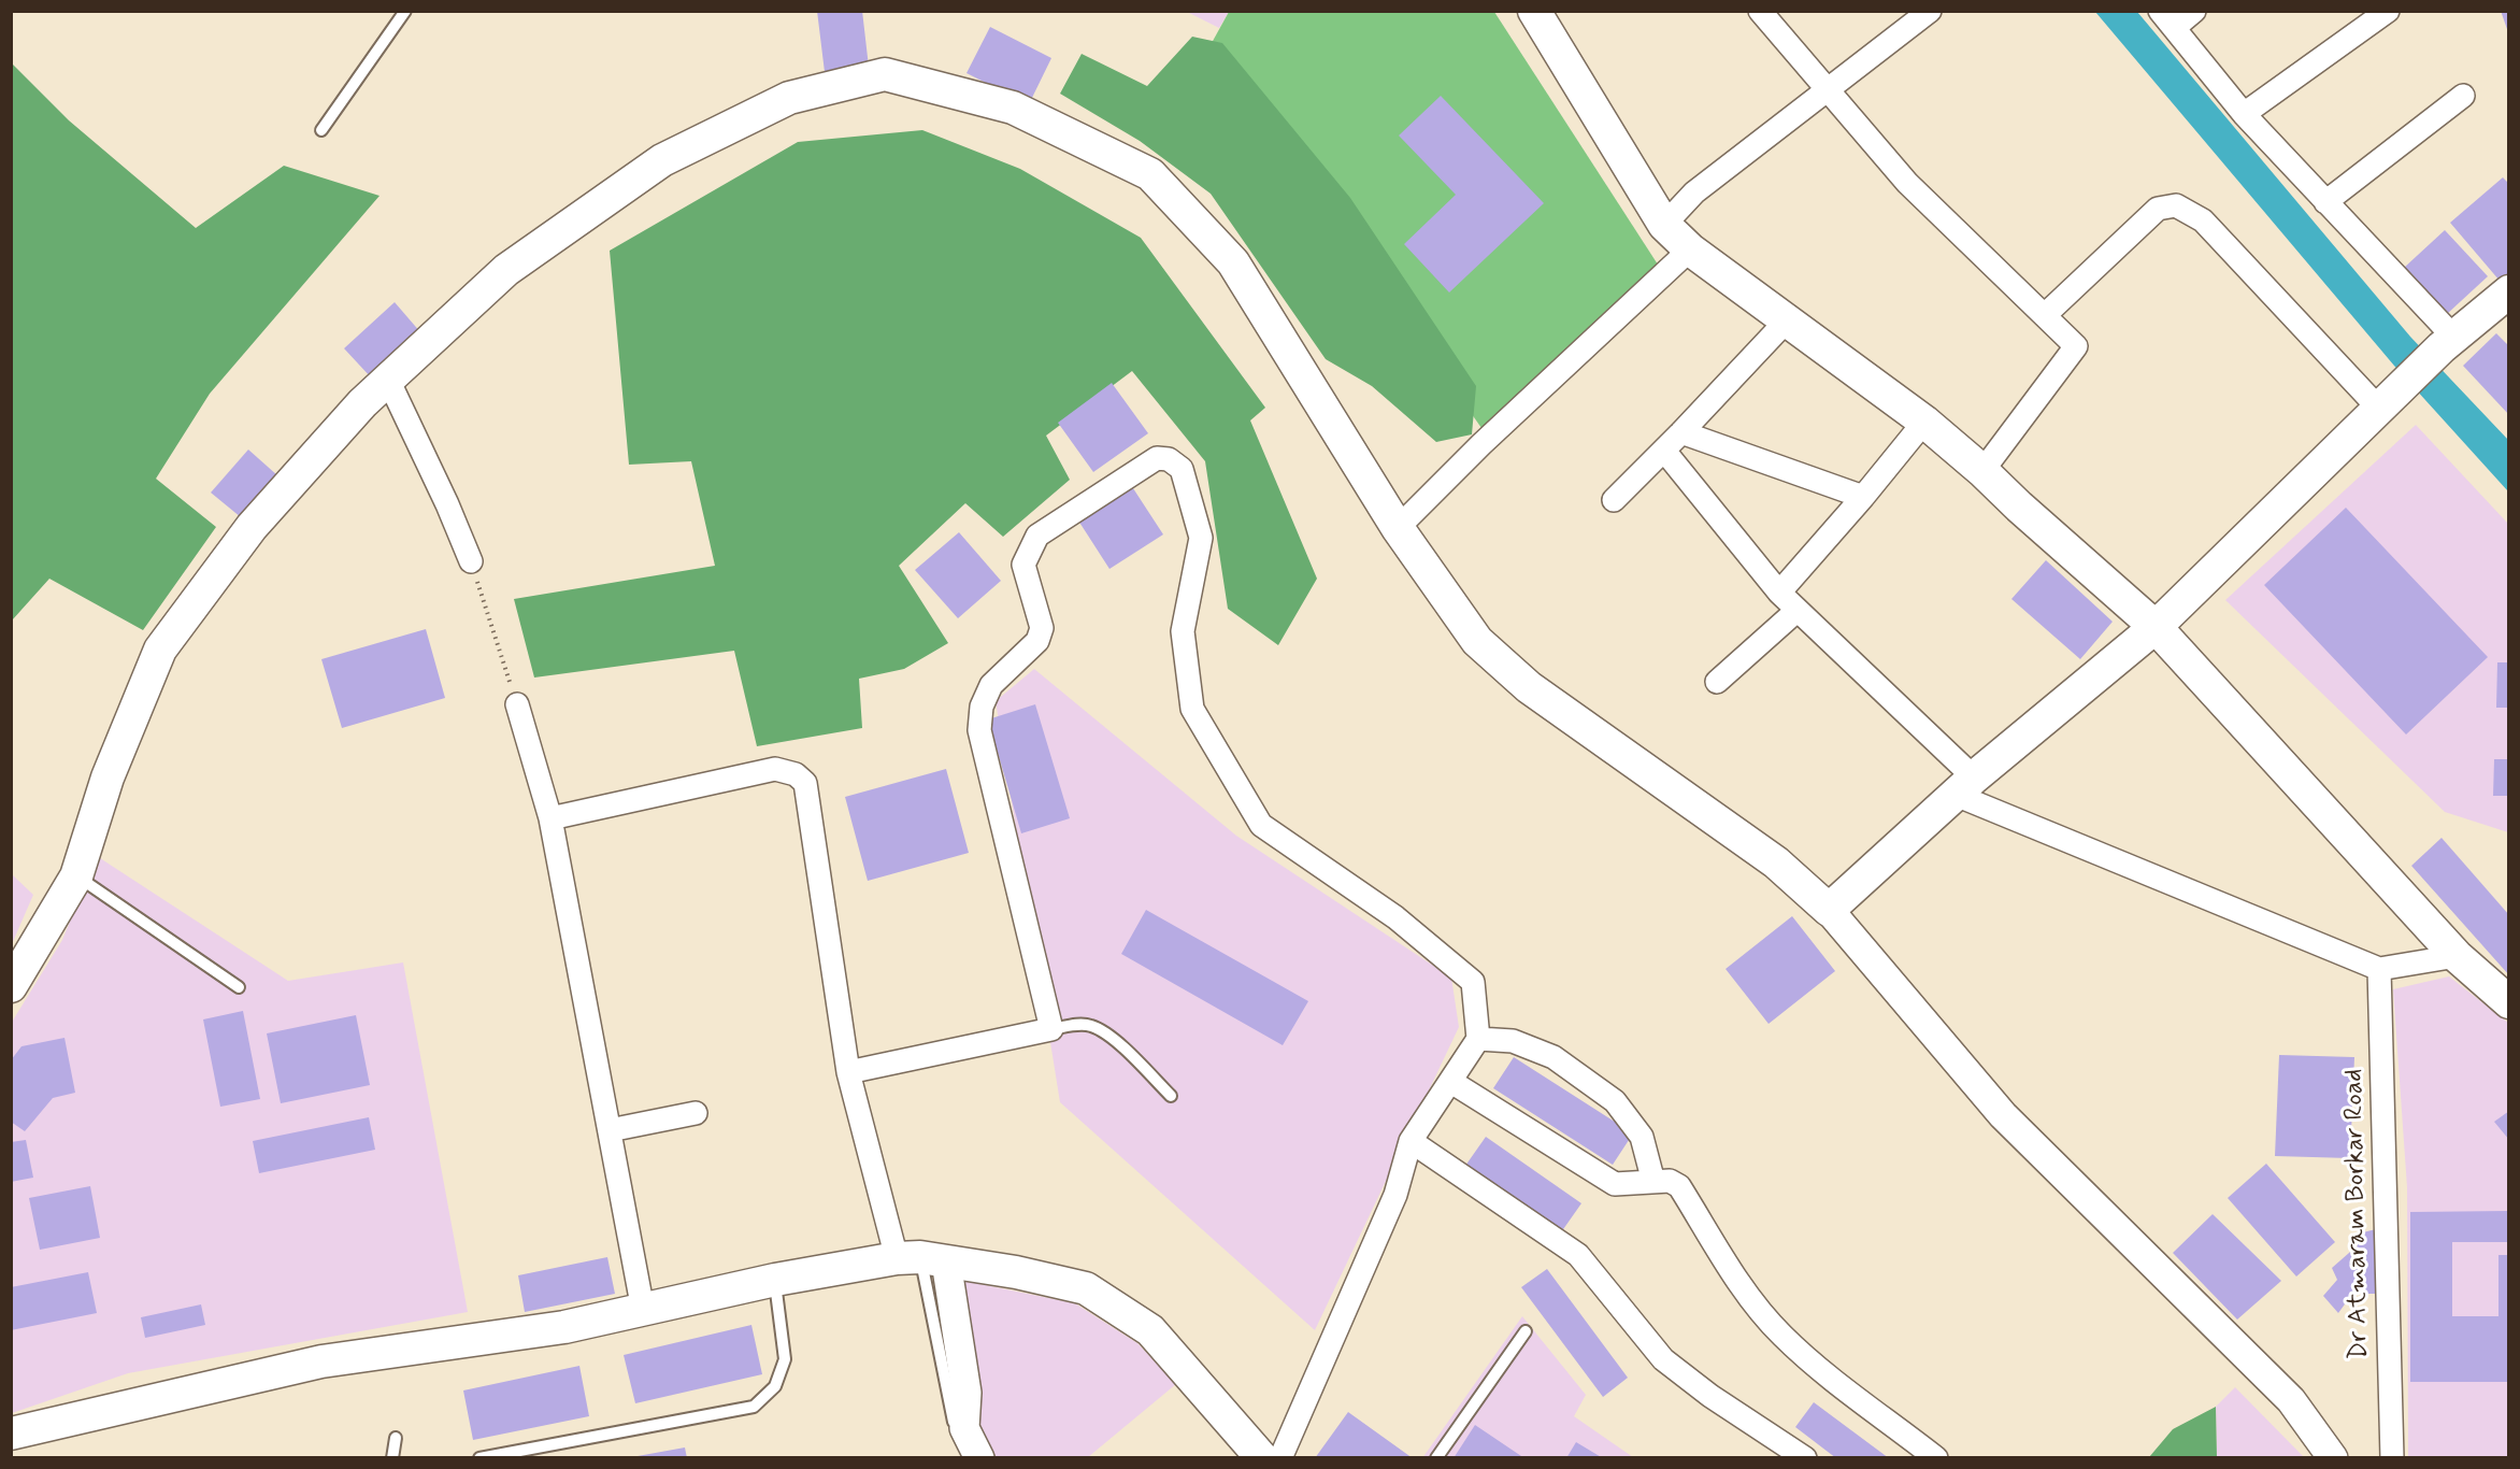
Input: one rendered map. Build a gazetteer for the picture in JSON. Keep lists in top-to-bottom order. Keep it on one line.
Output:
{"streets":{"street":["Dr Atmaram Borkar Road"]}}
